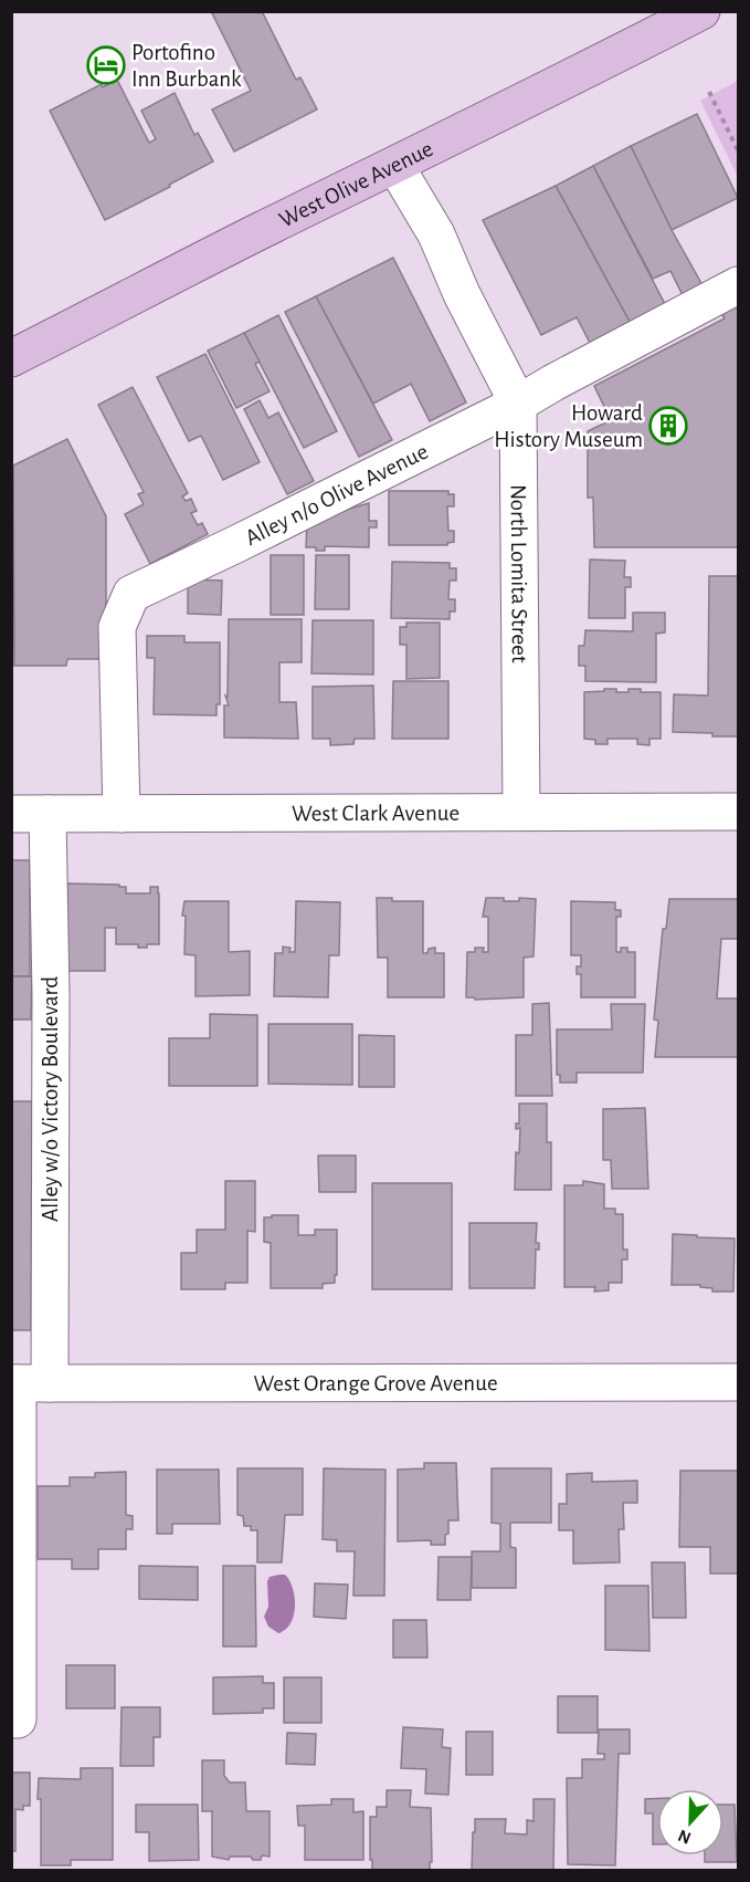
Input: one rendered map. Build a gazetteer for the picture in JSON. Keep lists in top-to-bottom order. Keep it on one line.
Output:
{"streets":{"main road":["West Olive Avenue"],"street":["Alley n/o Olive Avenue","North Lomita Street","West Clark Avenue","Alley w/o Victory Boulevard","West Orange Grove Avenue"]},"crossings":[["West Olive Avenue","North Lomita Street"],["Alley n/o Olive Avenue","North Lomita Street"],["Alley n/o Olive Avenue","West Clark Avenue"],["North Lomita Street","West Clark Avenue"],["West Clark Avenue","Alley w/o Victory Boulevard"],["Alley w/o Victory Boulevard","West Orange Grove Avenue"]],"places":{"hotel":["Portofino Inn Burbank"],"building":["Howard History Museum"]},"north":"bottom"}
